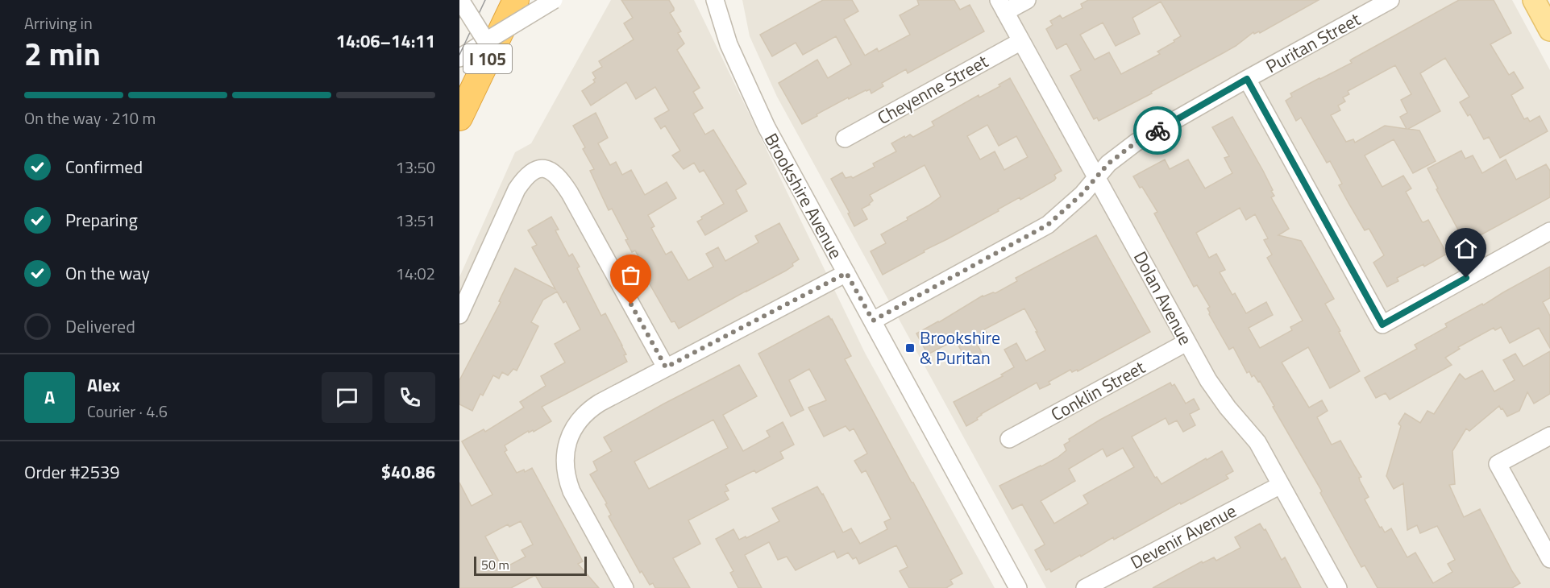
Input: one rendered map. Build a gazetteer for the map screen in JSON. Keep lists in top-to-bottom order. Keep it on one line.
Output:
{"streets":{"highway":["I 105"],"street":["Puritan Street","Cheyenne Street","Brookshire Avenue","Dolan Avenue","Conklin Street","Devenir Avenue"]},"crossings":[["Puritan Street","Brookshire Avenue"],["Puritan Street","Dolan Avenue"],["Cheyenne Street","Dolan Avenue"],["Dolan Avenue","Conklin Street"],["Dolan Avenue","Devenir Avenue"]],"places":{"transit":["Brookshire & Puritan"]},"scale_bar":"50 m","page":{"heading":["2 min","Arriving in","14:06–14:11"],"panel":["Alex","Courier · 4.6","Order #2539","$40.86"],"bar":"On the way · 210 m","list":[["Confirmed","13:50"],["Preparing","13:51"],["On the way","14:02"],"Delivered"],"round":"A","scale":"50 m"}}
